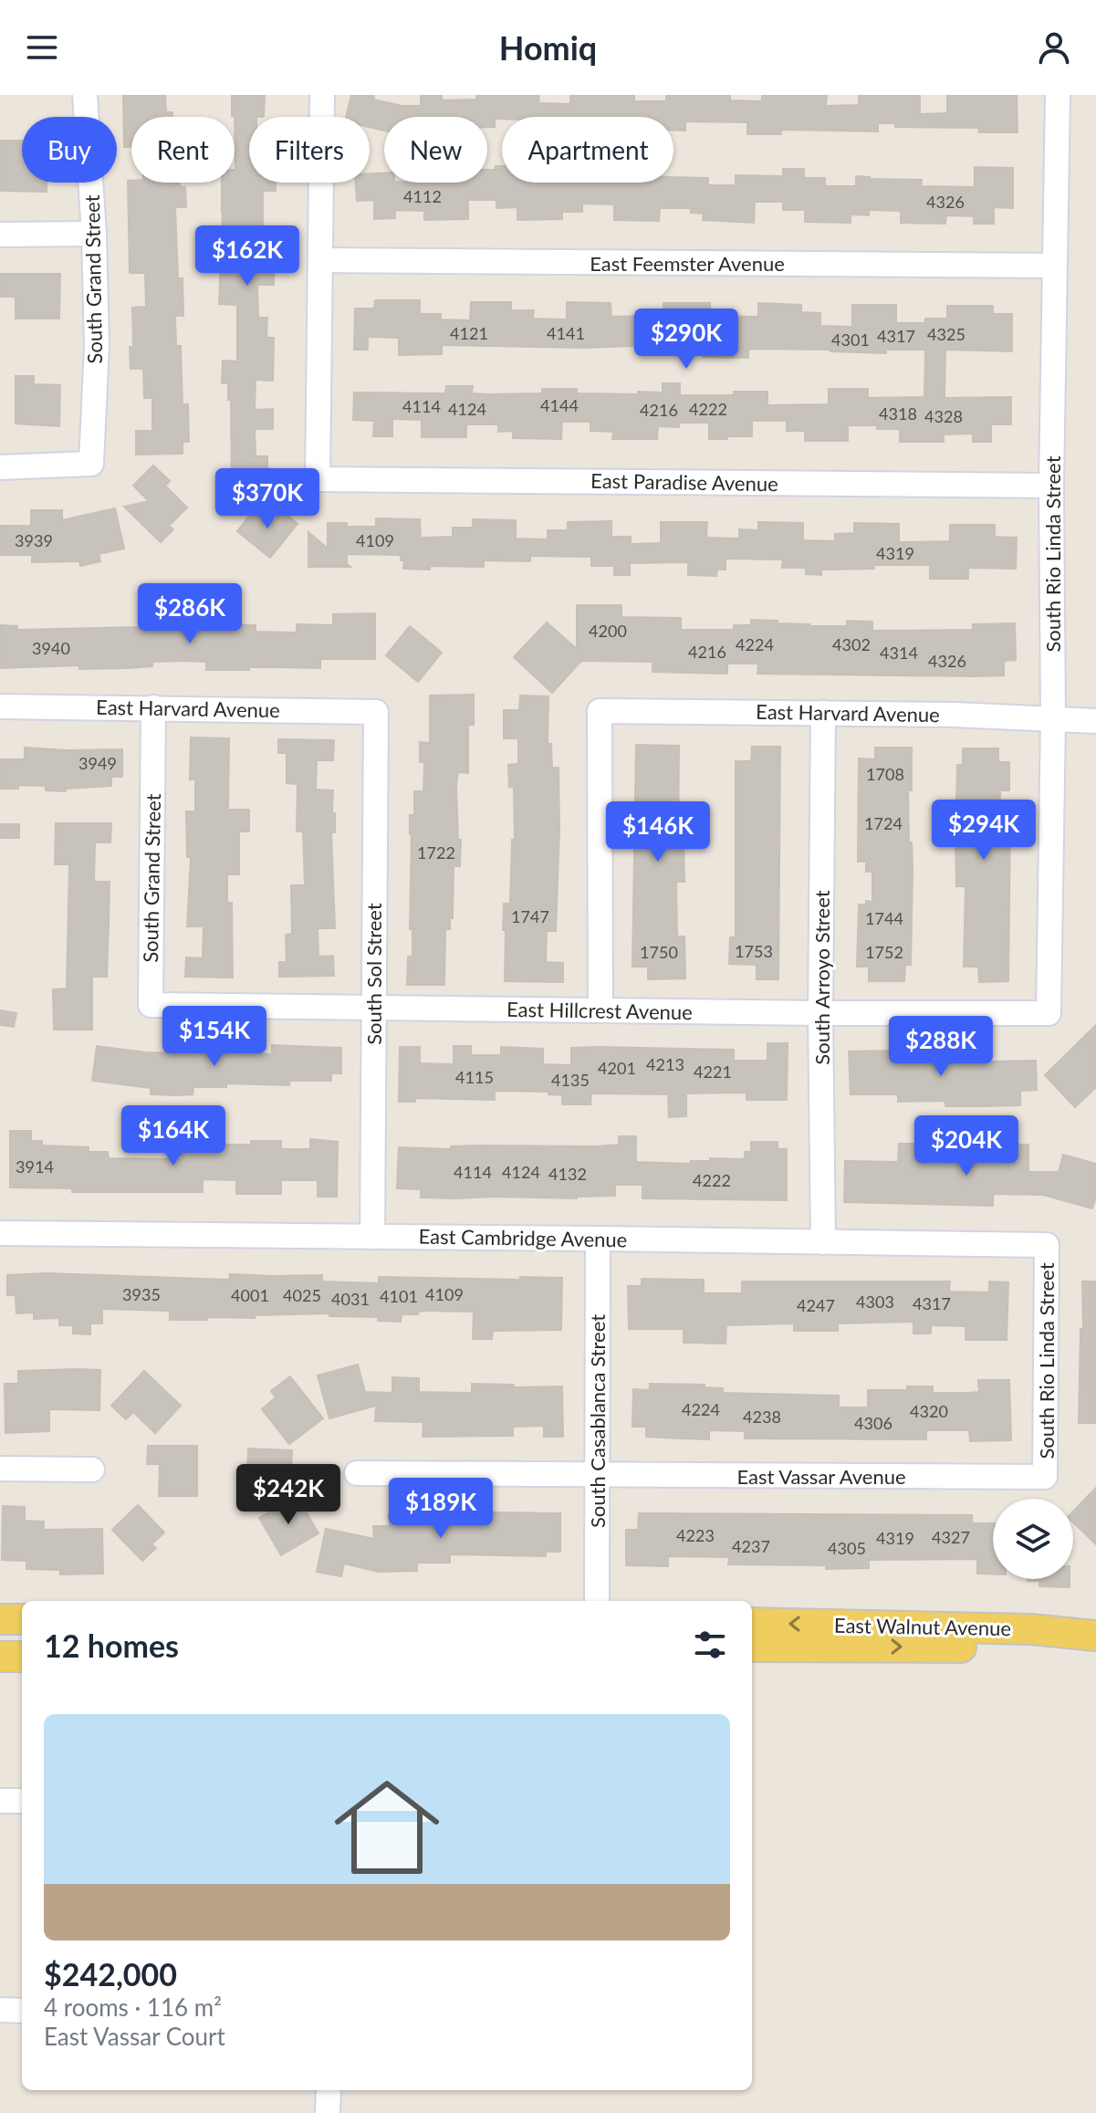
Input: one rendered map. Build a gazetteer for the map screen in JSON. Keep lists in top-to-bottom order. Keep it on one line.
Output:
{"streets":{"main road":["East Walnut Avenue"],"street":["East Feemster Avenue","South Grand Street","East Paradise Avenue","South Rio Linda Street","East Harvard Avenue","South Sol Street","South Arroyo Street","East Hillcrest Avenue","East Cambridge Avenue","South Casablanca Street","East Vassar Avenue"]},"crossings":[["East Feemster Avenue","East Paradise Avenue"],["East Feemster Avenue","South Rio Linda Street"],["South Grand Street","East Harvard Avenue"],["South Grand Street","East Hillcrest Avenue"],["East Paradise Avenue","South Rio Linda Street"],["South Rio Linda Street","East Harvard Avenue"],["South Rio Linda Street","East Hillcrest Avenue"],["South Rio Linda Street","East Cambridge Avenue"],["South Rio Linda Street","East Vassar Avenue"],["East Harvard Avenue","South Sol Street"],["East Harvard Avenue","South Arroyo Street"],["East Harvard Avenue","East Hillcrest Avenue"],["South Sol Street","East Hillcrest Avenue"],["South Sol Street","East Cambridge Avenue"],["South Arroyo Street","East Hillcrest Avenue"],["South Arroyo Street","East Cambridge Avenue"],["East Cambridge Avenue","South Casablanca Street"],["South Casablanca Street","East Vassar Avenue"]],"house_numbers":["4112","4326","4121","4141","4325","4317","4301","4144","4114","4124","4222","4216","4318","4328","3939","4109","4319","4200","4224","4302","3940","4216","4314","4326","3949","1708","1724","1722","1747","1744","1753","1750","1752","4213","4201","4221","4115","4135","3914","4114","4124","4132","4222","3935","4109","4001","4025","4101","4031","4303","4317","4247","4224","4320","4238","4306","4223","4327","4319","4237","4305"],"page":{"header":"Homiq","chip":["Buy","Rent","Filters","New","Apartment"],"price":["$162K","$290K","$370K","$286K","$294K","$146K","$154K","$288K","$164K","$204K","$242K","$189K"],"heading":"12 homes","list":[{"name":"$242,000","note":"4 rooms · 116 m² · East Vassar Court"}]}}
